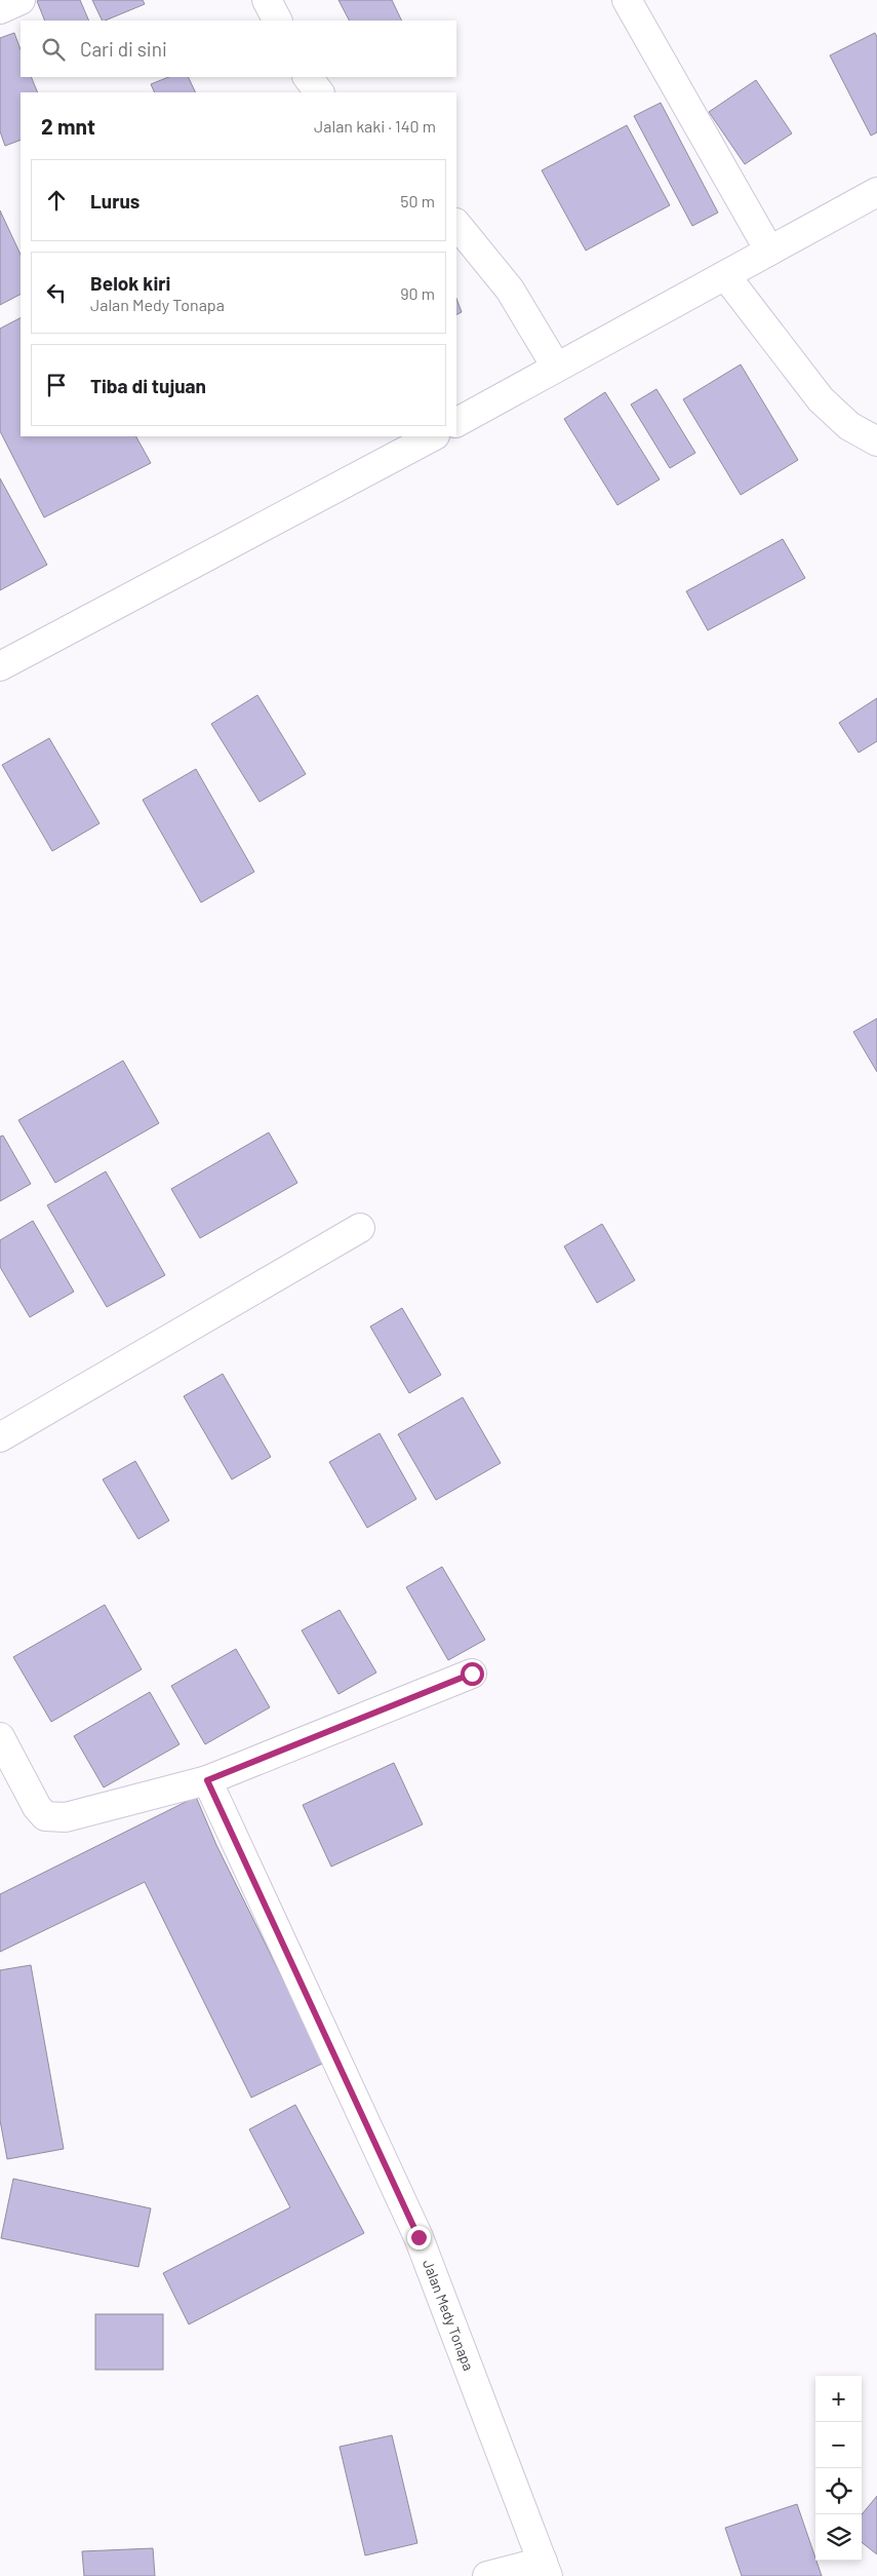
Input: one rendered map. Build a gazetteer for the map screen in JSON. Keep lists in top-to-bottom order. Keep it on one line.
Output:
{"streets":{"street":["Jalan Medy Tonapa"]},"page":{"search":"Cari di sini","heading":["2 mnt","Jalan kaki · 140 m"],"list":[["Lurus","50 m"],["Belok kiri","Jalan Medy Tonapa","90 m"],"Tiba di tujuan"],"map_buttons":["+","−"]}}
